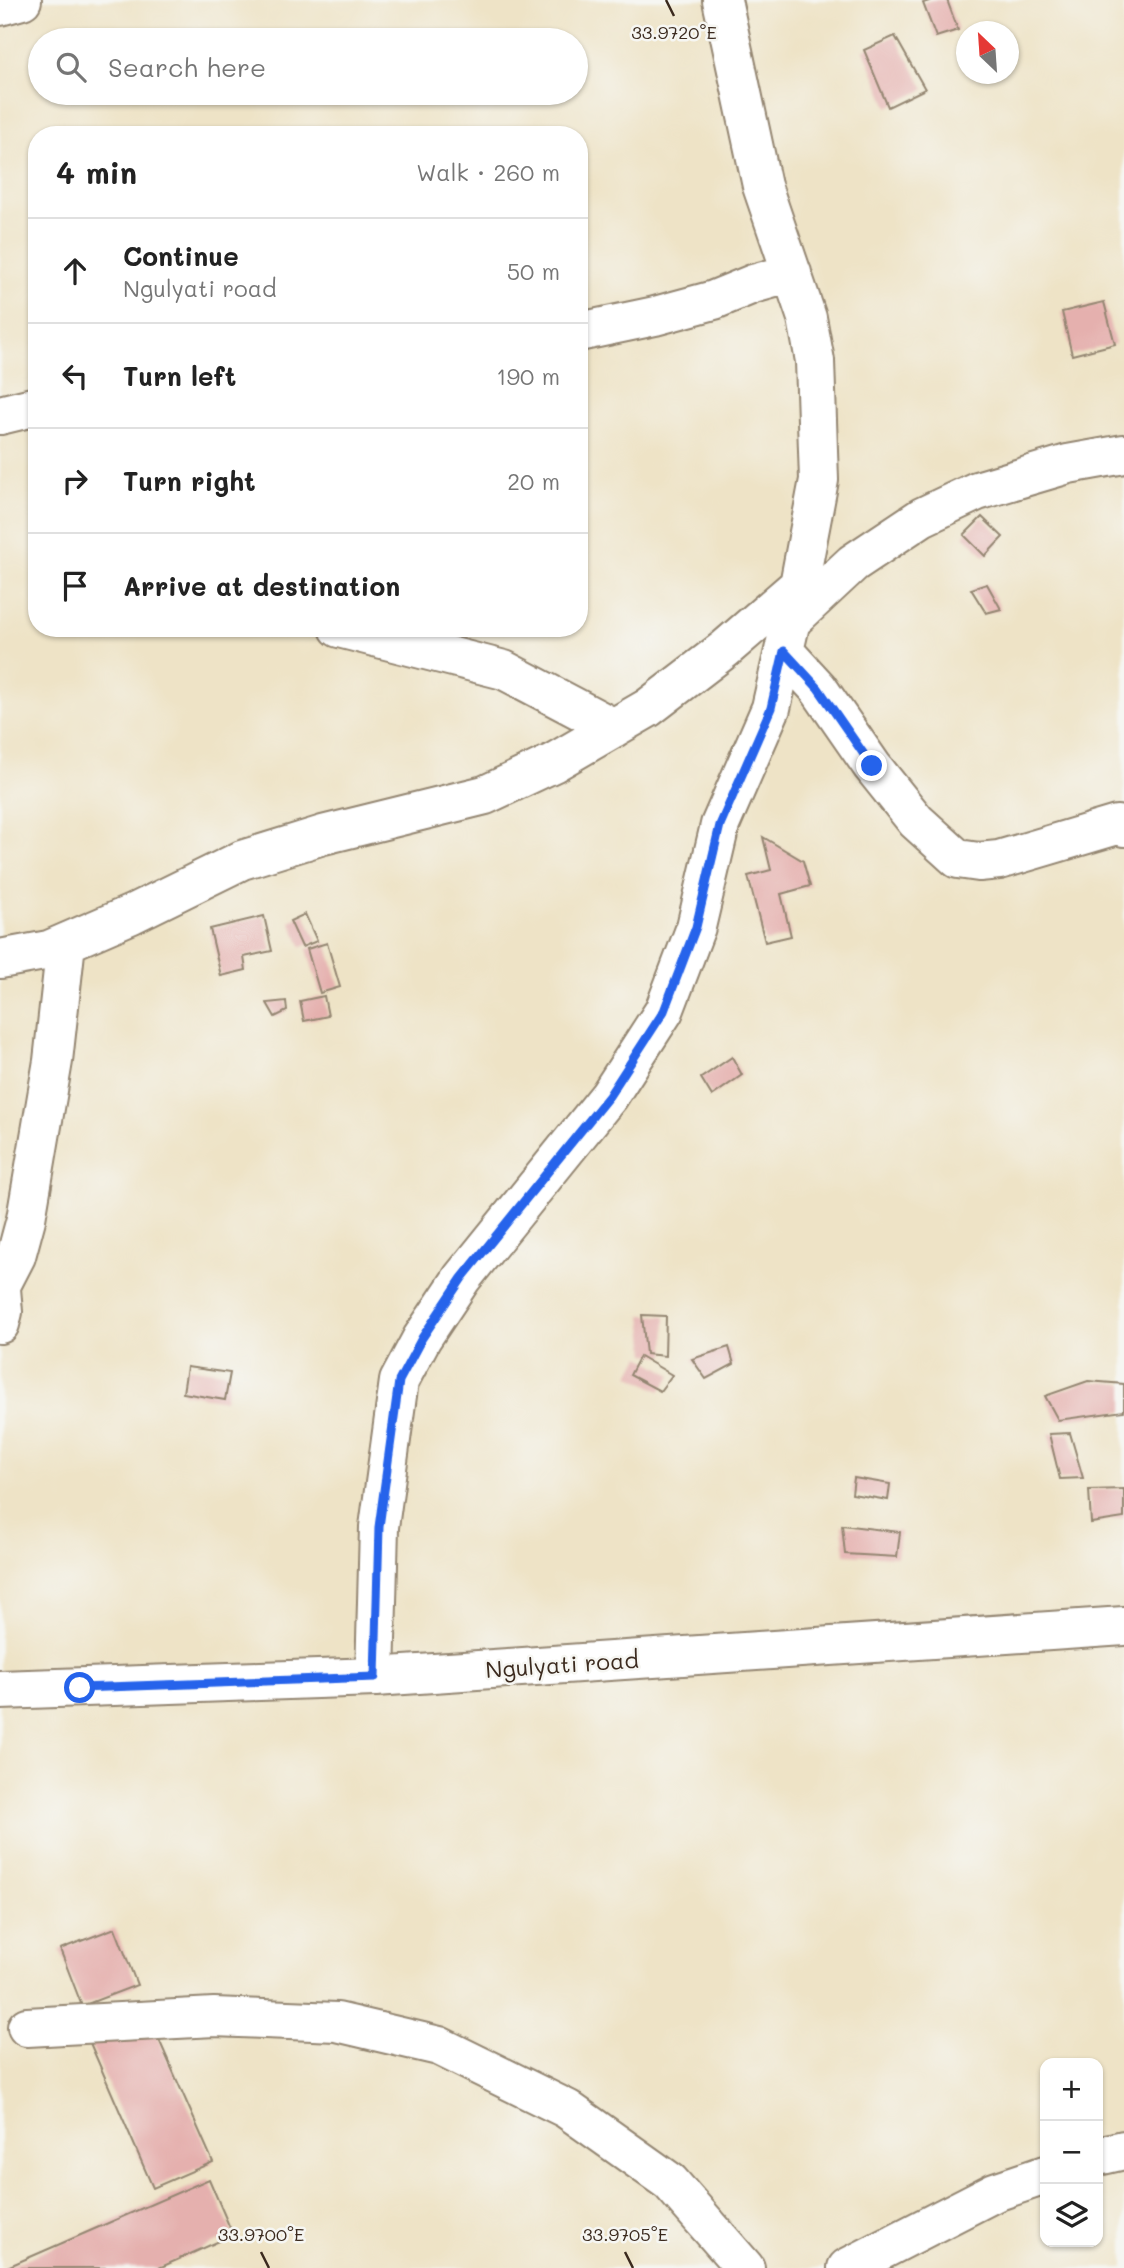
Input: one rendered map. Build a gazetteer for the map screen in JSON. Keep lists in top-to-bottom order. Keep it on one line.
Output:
{"streets":{"street":["Ngulyati road"]},"north":"top left","page":{"search":"Search here","heading":["4 min","Walk · 260 m"],"list":[["Continue","Ngulyati road","50 m"],["Turn left","190 m"],["Turn right","20 m"],"Arrive at destination"],"map_buttons":["+","−"]},"coordinates":["33.9720°E","33.9700°E","33.9705°E"]}
